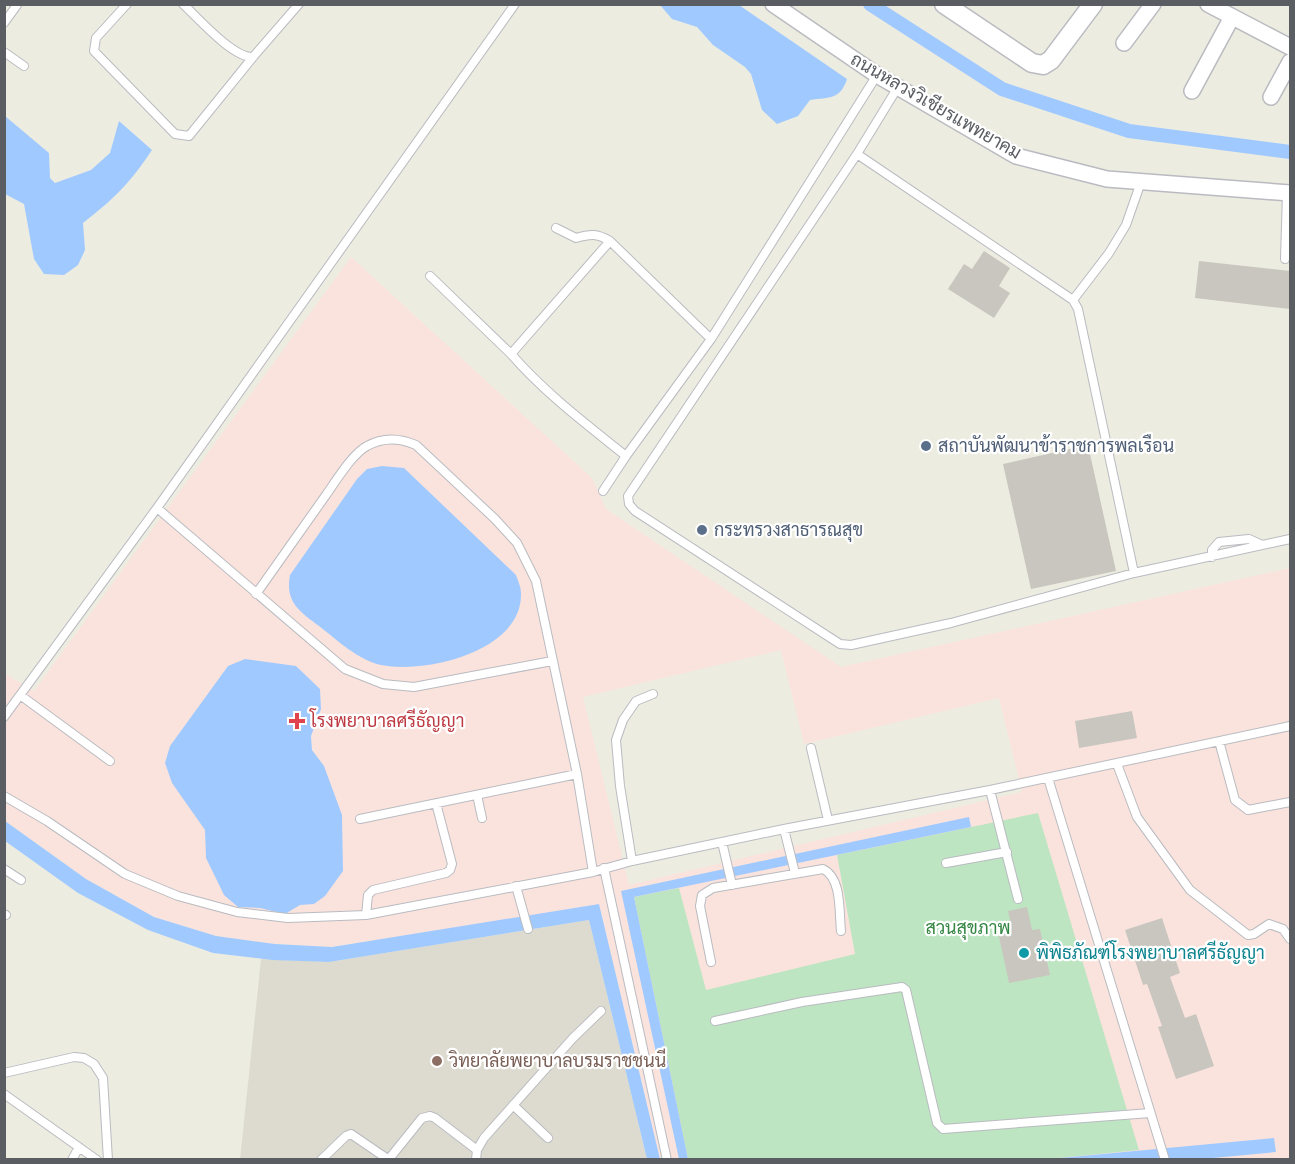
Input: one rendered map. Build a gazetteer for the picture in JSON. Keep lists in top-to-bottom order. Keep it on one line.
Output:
{"streets":{"street":["ถนนหลวงวิเชียรแพทยาคม"]},"parks":["สวนสุขภาพ"],"places":{"other":["สถาบันพัฒนาข้าราชการพลเรือน","กระทรวงสาธารณสุข","พิพิธภัณฑ์โรงพยาบาลศรีธัญญา","วิทยาลัยพยาบาลบรมราชชนนี"],"health":["โรงพยาบาลศรีธัญญา"]}}
